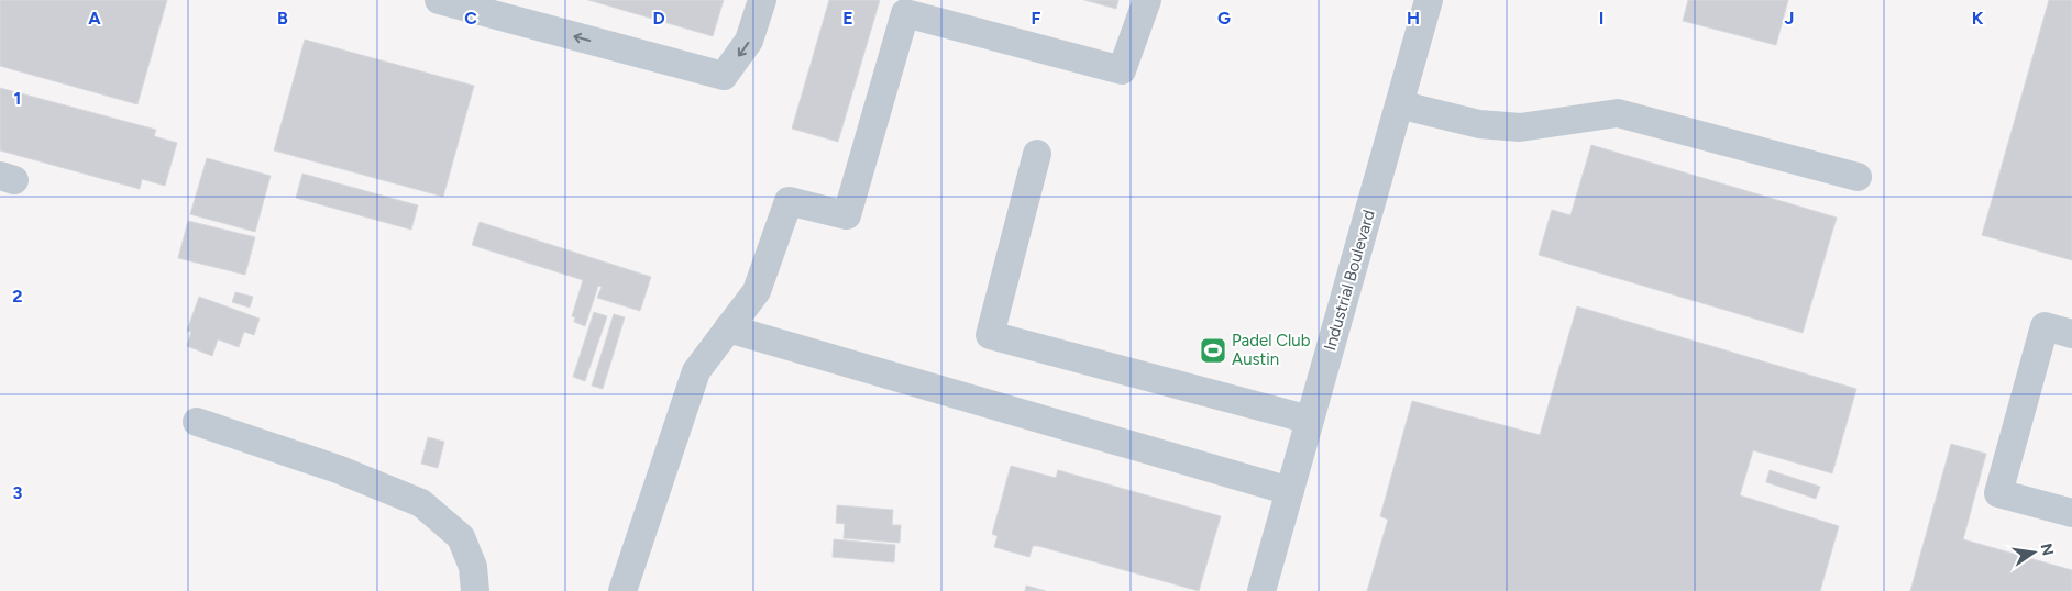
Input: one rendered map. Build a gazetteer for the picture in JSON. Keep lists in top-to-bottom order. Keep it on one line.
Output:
{"streets":{"street":["Industrial Boulevard"]},"places":{"sports":["Padel Club Austin"]},"north":"right","grid":{"columns":["A","B","C","D","E","F","G","H","I","J","K"],"rows":["1","2","3"]}}
